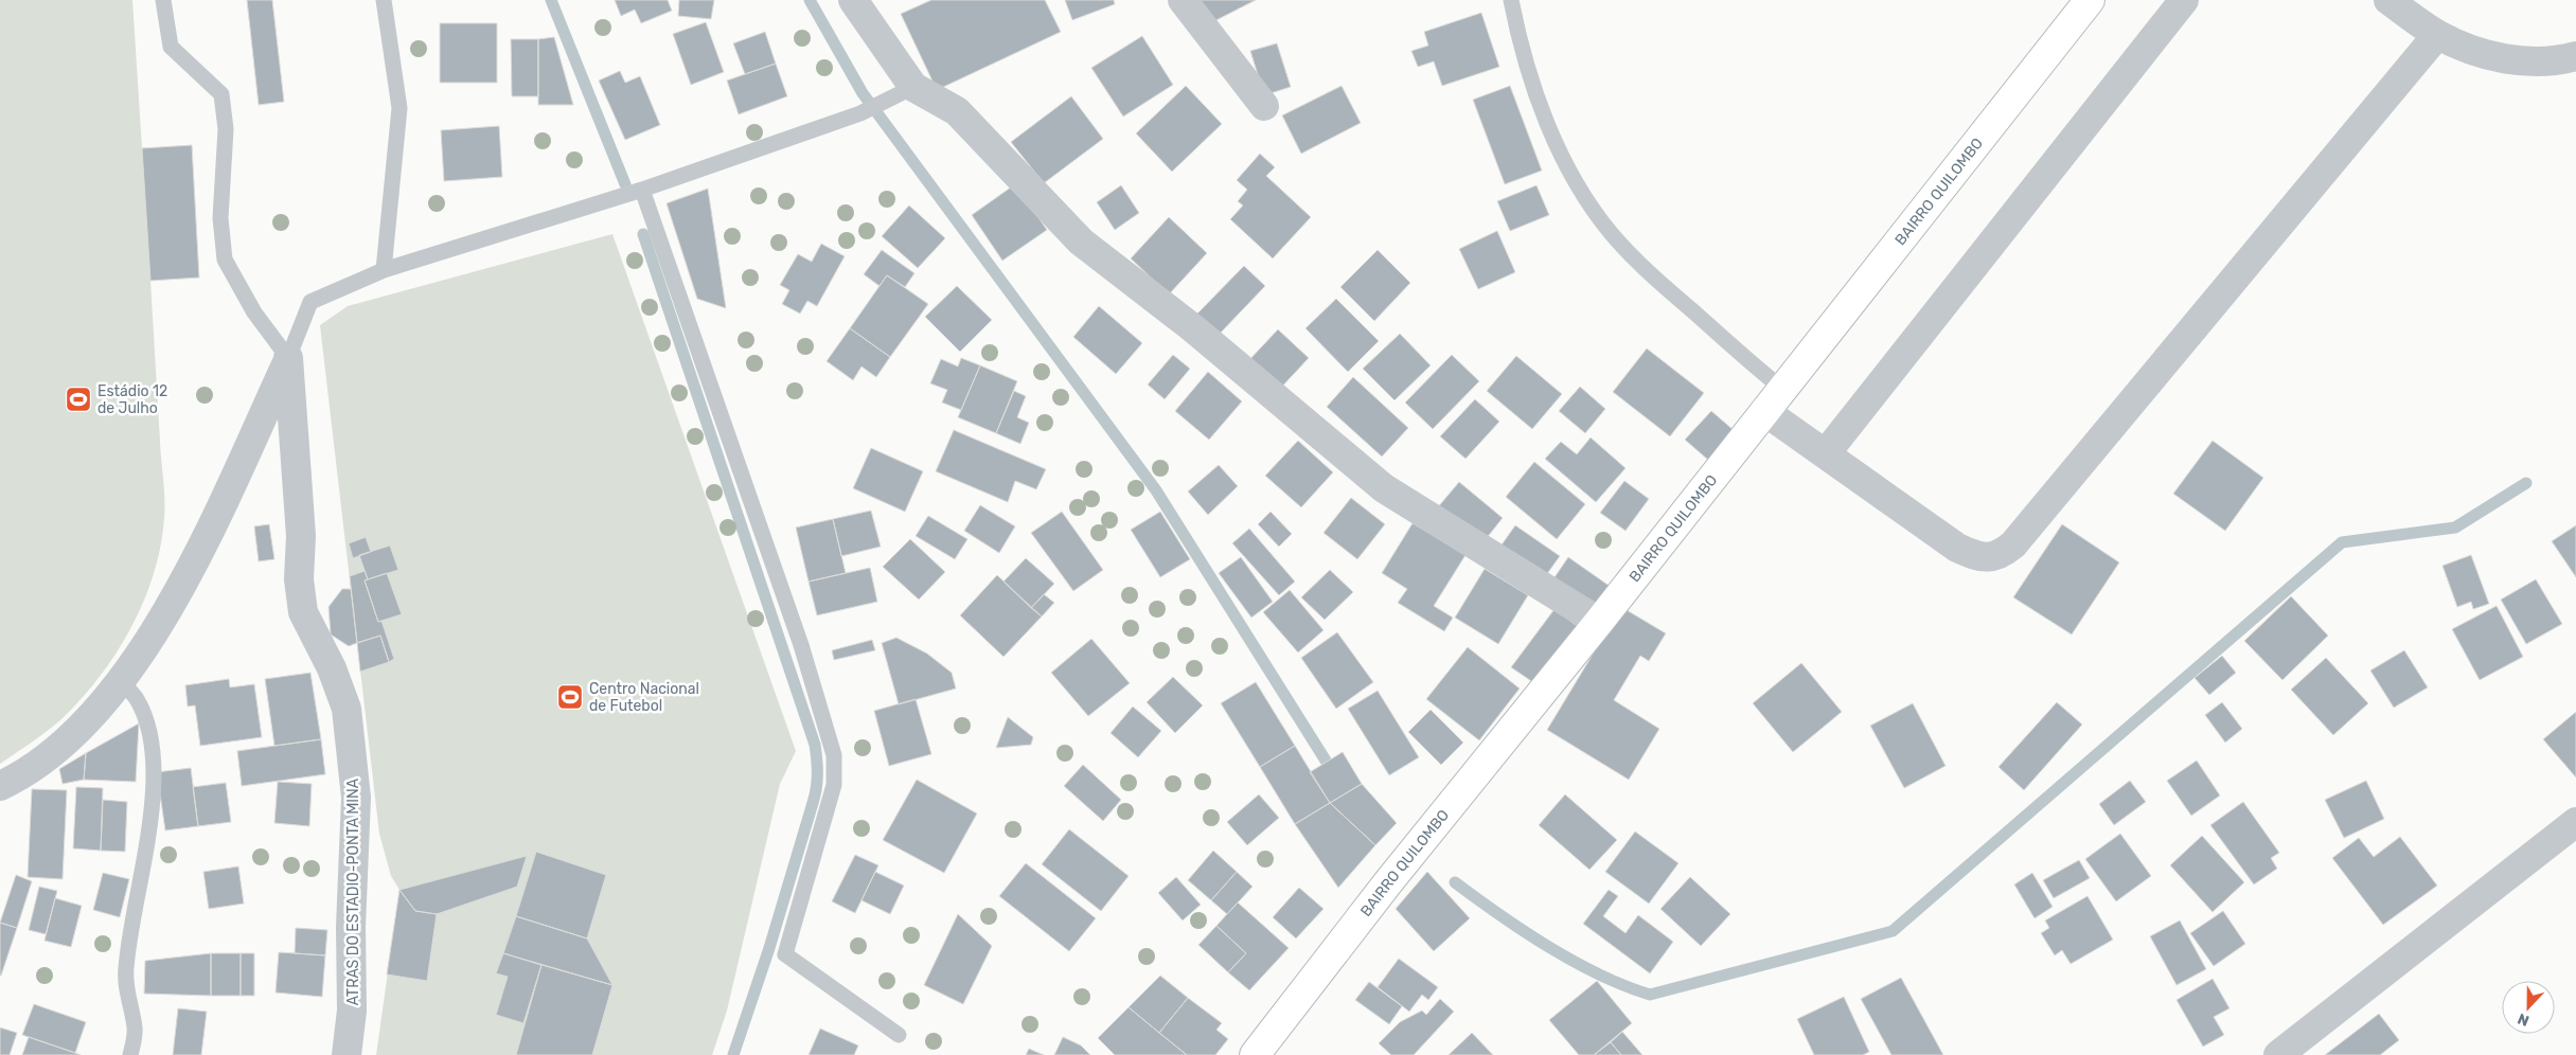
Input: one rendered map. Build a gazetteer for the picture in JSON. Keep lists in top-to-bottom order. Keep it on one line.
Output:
{"streets":{"street":["BAIRRO QUILOMBO","ATRAS DO ESTADIO-PONTA MINA"]},"places":{"sports":["Estádio 12 de Julho","Centro Nacional de Futebol"]},"north":"bottom"}
